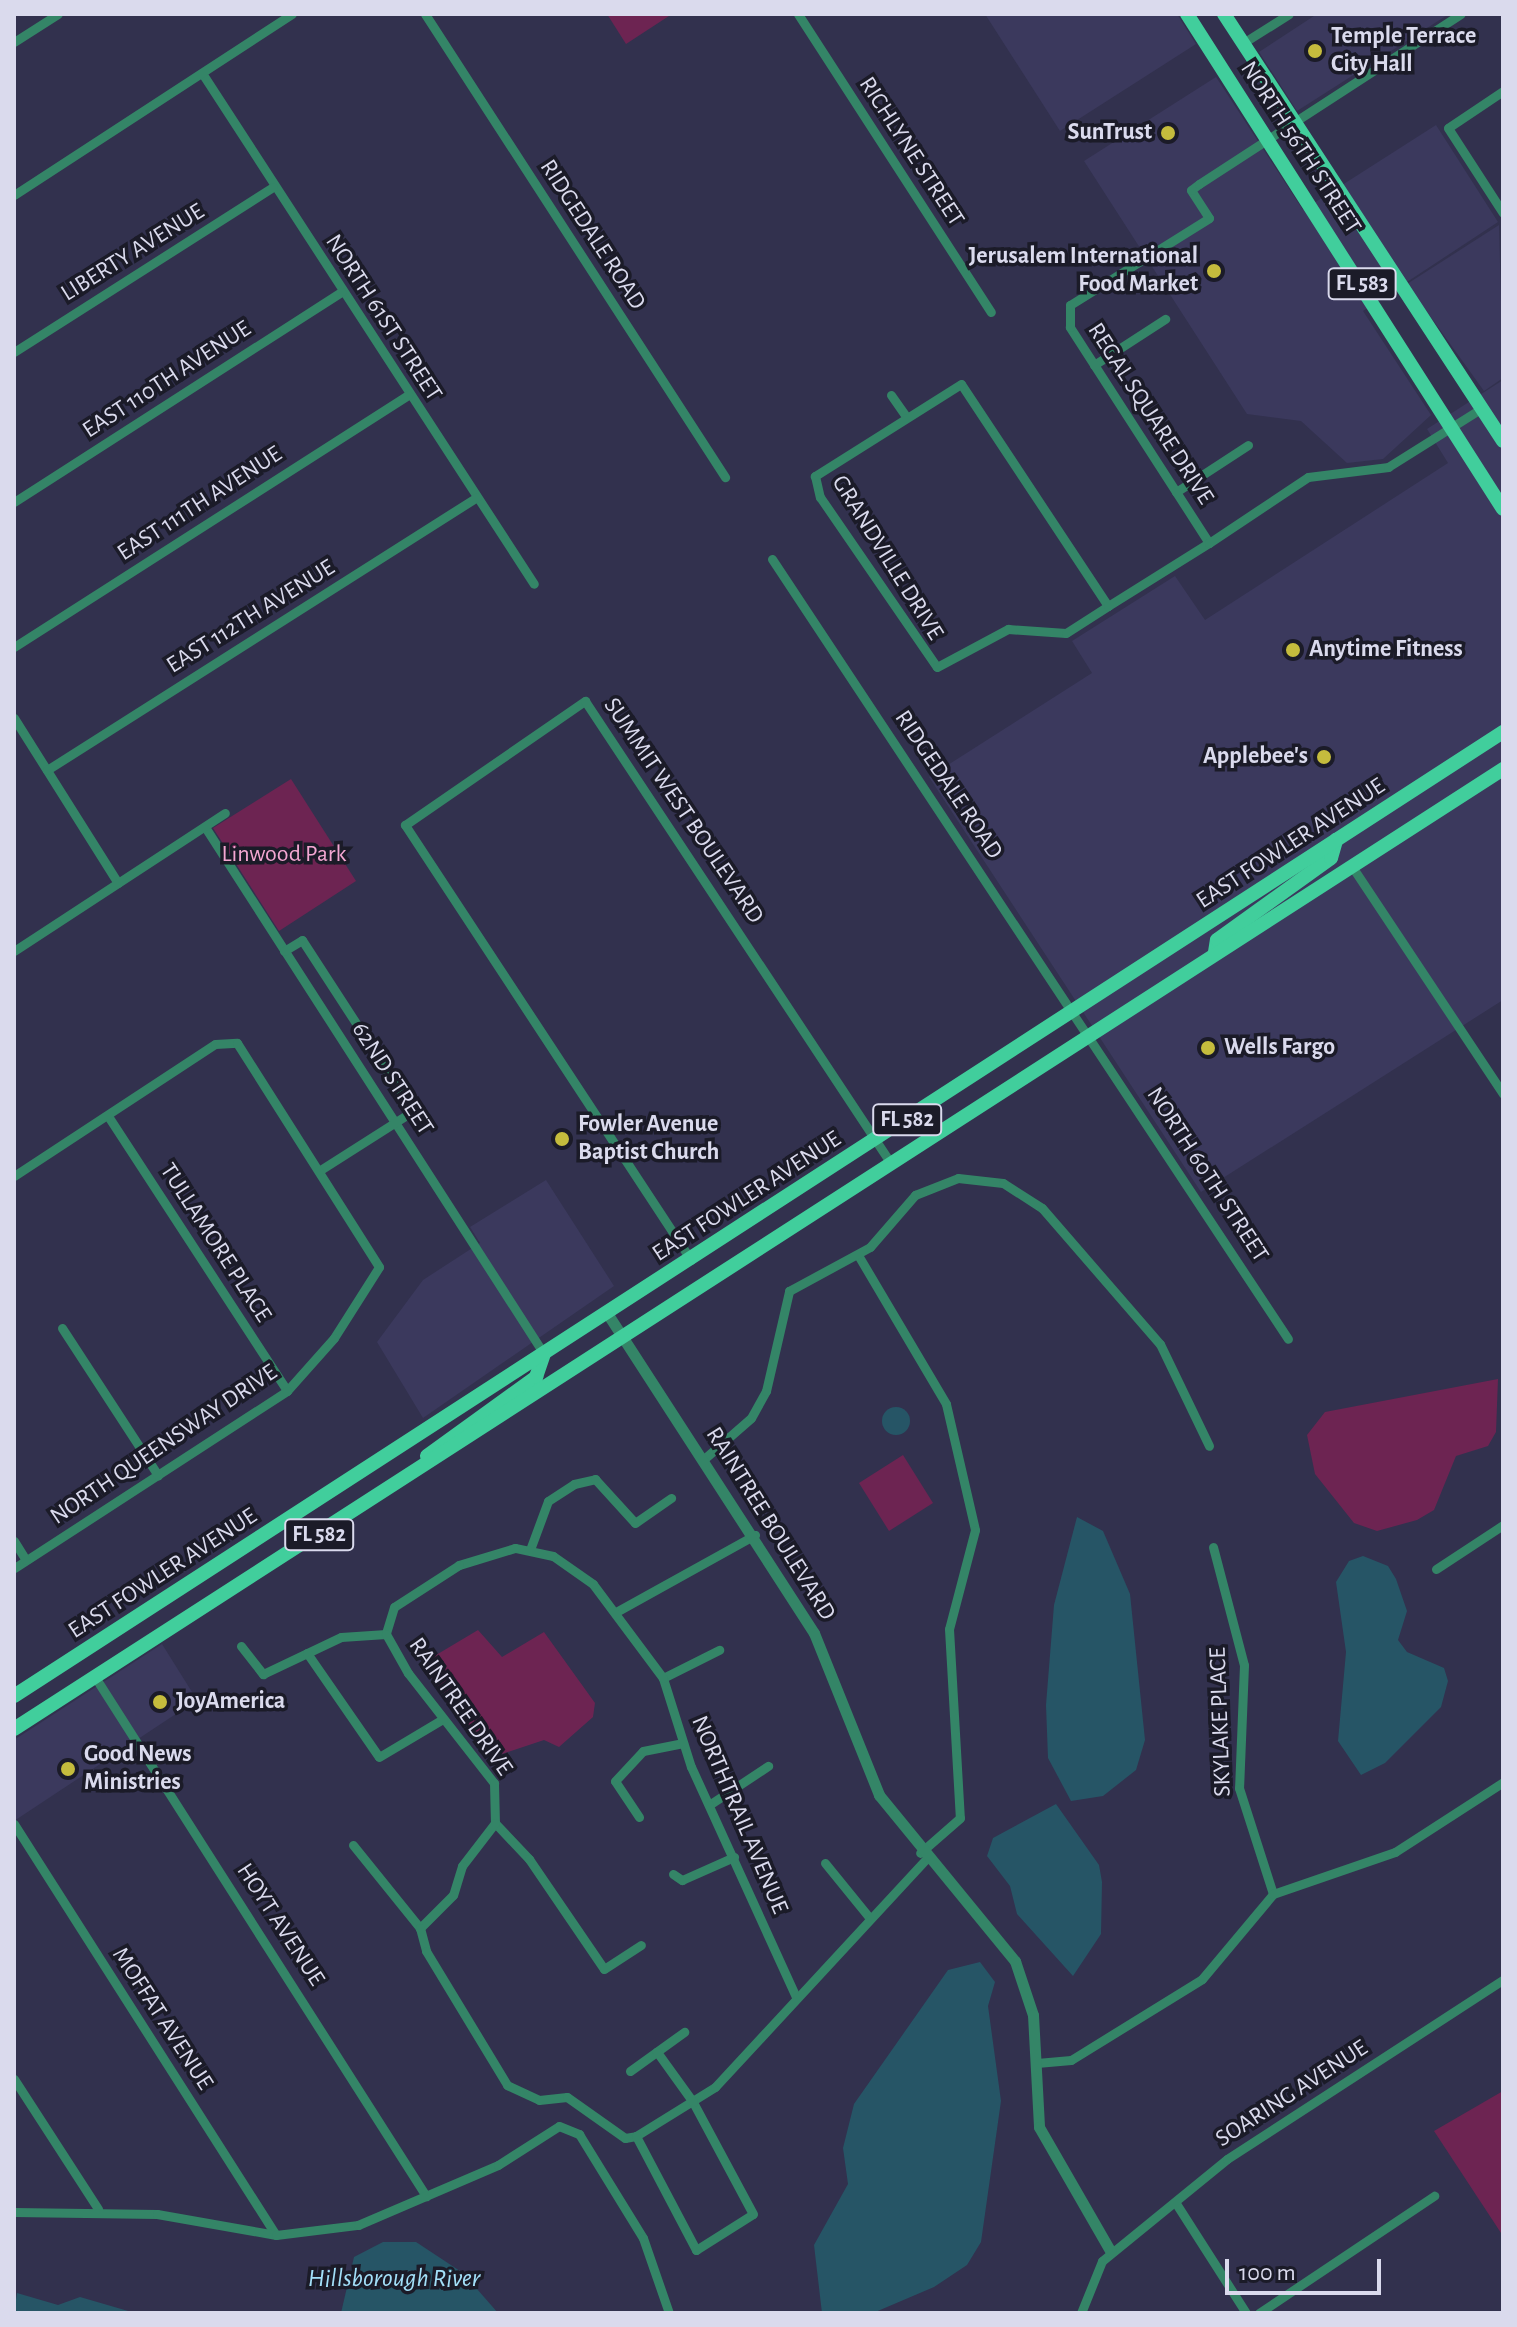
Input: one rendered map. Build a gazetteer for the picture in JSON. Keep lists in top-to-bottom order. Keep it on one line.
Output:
{"streets":{"main road":["NORTH 56TH STREET","FL 583","EAST FOWLER AVENUE","FL 582"],"street":["RICHLYNE STREET","RIDGEDALE ROAD","LIBERTY AVENUE","NORTH 61ST STREET","EAST 110TH AVENUE","REGAL SQUARE DRIVE","EAST 111TH AVENUE","GRANDVILLE DRIVE","EAST 112TH AVENUE","SUMMIT WEST BOULEVARD","62ND STREET","NORTH 60TH STREET","TULLAMORE PLACE","NORTH QUEENSWAY DRIVE","RAINTREE BOULEVARD","RAINTREE DRIVE","SKYLAKE PLACE","NORTHTRAIL AVENUE","HOYT AVENUE","MOFFAT AVENUE","SOARING AVENUE"]},"crossings":[["NORTH 56TH STREET","REGAL SQUARE DRIVE"],["NORTH 56TH STREET","GRANDVILLE DRIVE"],["RIDGEDALE ROAD","EAST FOWLER AVENUE"],["RIDGEDALE ROAD","NORTH 60TH STREET"],["LIBERTY AVENUE","NORTH 61ST STREET"],["NORTH 61ST STREET","EAST 110TH AVENUE"],["NORTH 61ST STREET","EAST 111TH AVENUE"],["NORTH 61ST STREET","EAST 112TH AVENUE"],["REGAL SQUARE DRIVE","GRANDVILLE DRIVE"],["SUMMIT WEST BOULEVARD","EAST FOWLER AVENUE"],["EAST FOWLER AVENUE","62ND STREET"],["EAST FOWLER AVENUE","NORTH 60TH STREET"],["EAST FOWLER AVENUE","RAINTREE BOULEVARD"],["EAST FOWLER AVENUE","HOYT AVENUE"],["TULLAMORE PLACE","NORTH QUEENSWAY DRIVE"],["RAINTREE BOULEVARD","SOARING AVENUE"]],"water":["Hillsborough River"],"parks":["Linwood Park"],"places":["Temple Terrace City Hall","SunTrust","Jerusalem International Food Market","Anytime Fitness","Applebee's","Wells Fargo","Fowler Avenue Baptist Church","JoyAmerica","Good News Ministries"],"scale_bar":"100 m"}
